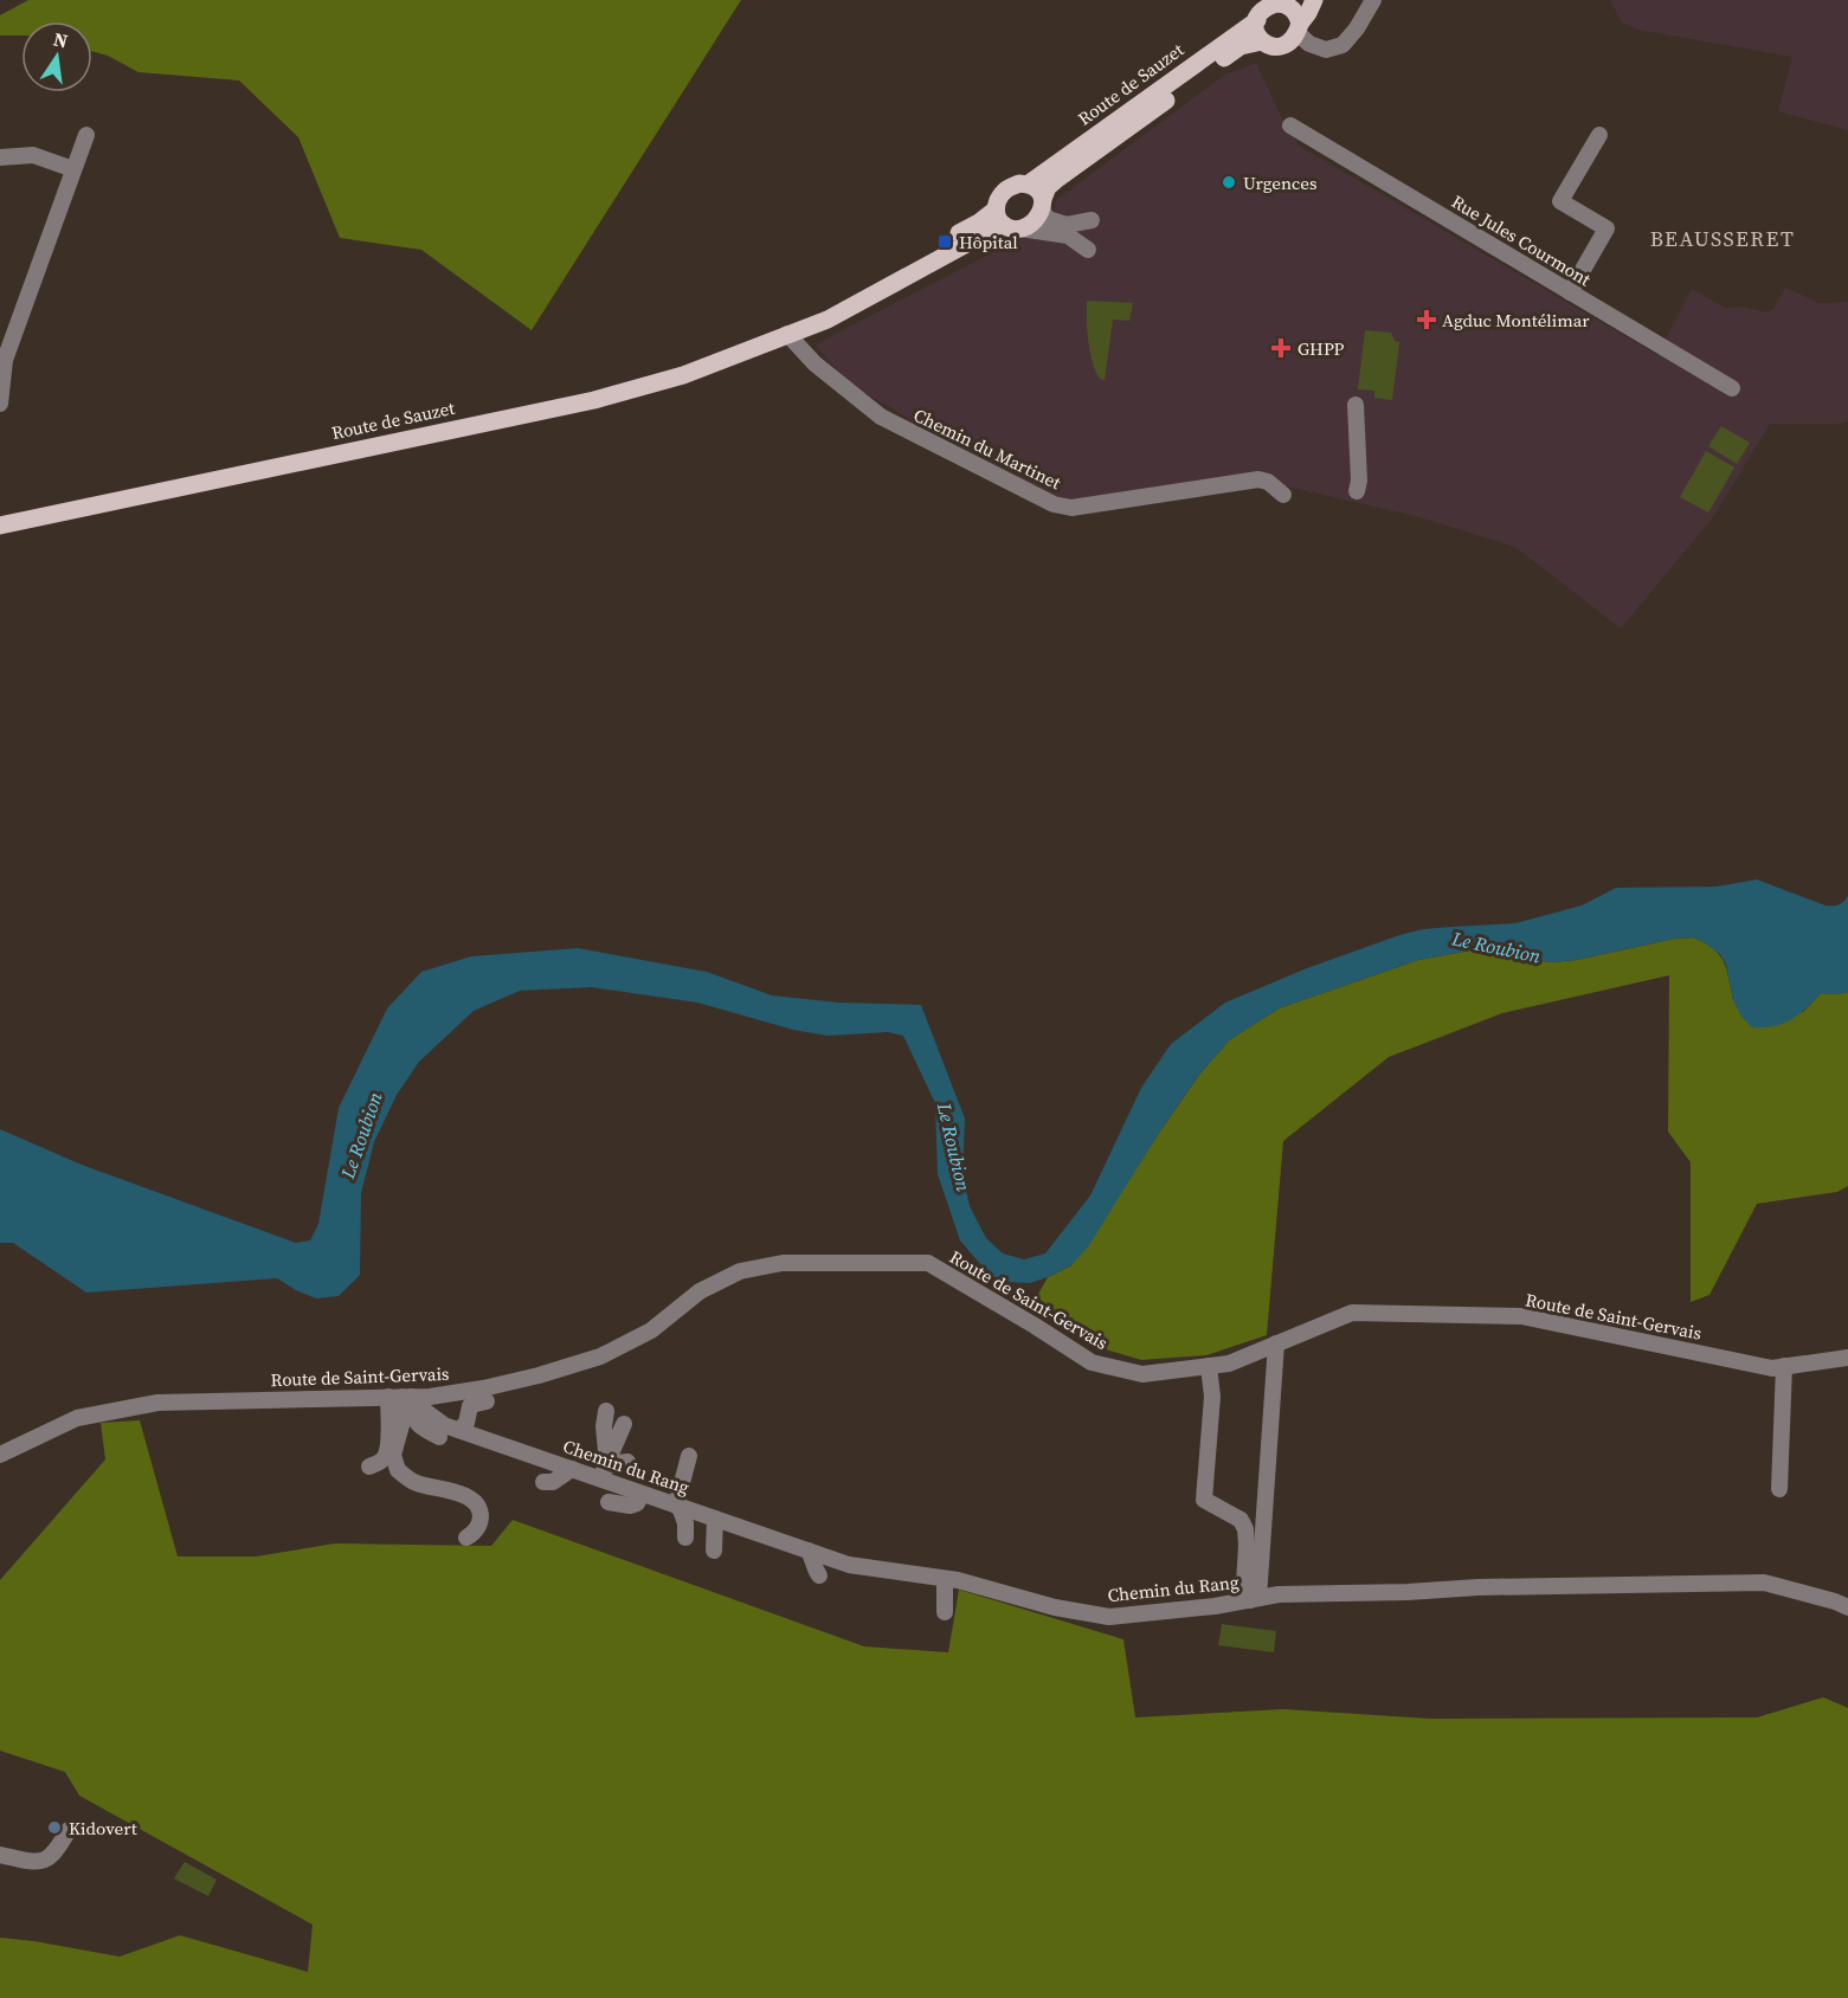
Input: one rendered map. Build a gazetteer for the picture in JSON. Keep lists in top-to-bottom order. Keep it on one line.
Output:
{"streets":{"main road":["Route de Sauzet"],"street":["Rue Jules Courmont","Chemin du Martinet","Route de Saint-Gervais","Chemin du Rang"]},"crossings":[["Route de Sauzet","Chemin du Martinet"],["Route de Saint-Gervais","Chemin du Rang"]],"districts":["BEAUSSERET"],"water":["Le Roubion"],"places":{"other":["Urgences","Kidovert"],"transit":["Hôpital"],"health":["Agduc Montélimar","GHPP"]},"north":"top"}
